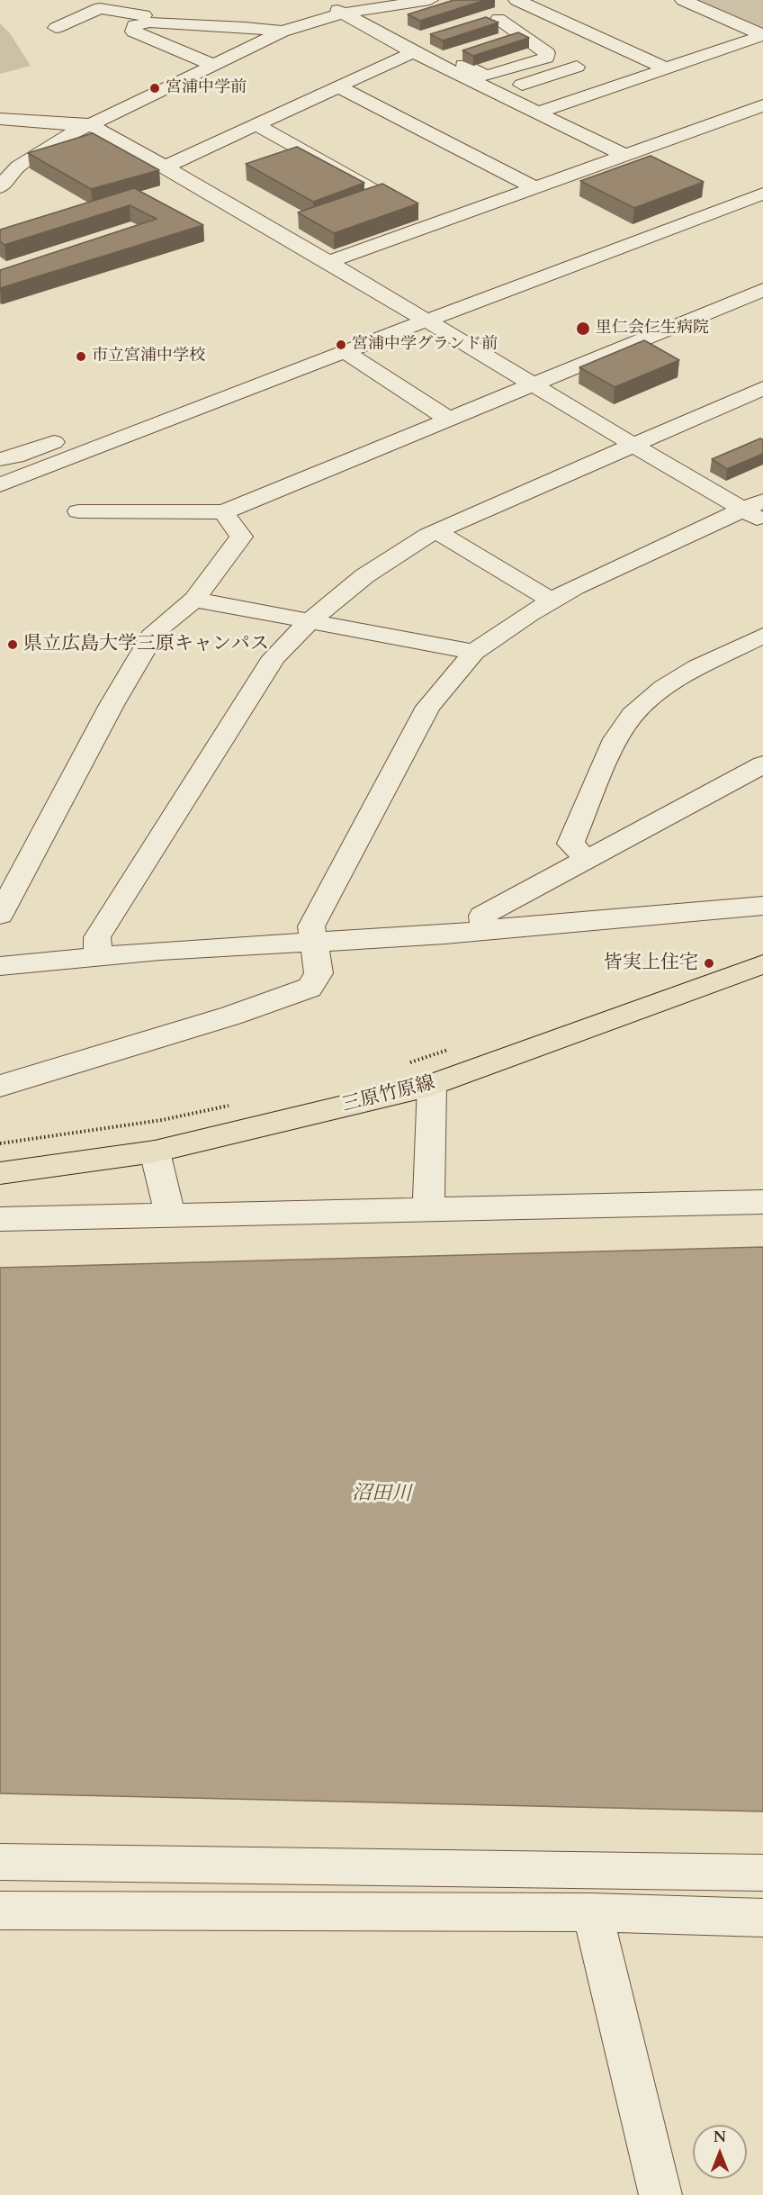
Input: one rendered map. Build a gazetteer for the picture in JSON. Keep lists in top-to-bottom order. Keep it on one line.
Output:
{"streets":{"main road":["三原竹原線"]},"water":["沼田川"],"places":["宮浦中学前","里仁会仁生病院","宮浦中学グランド前","市立宮浦中学校","県立広島大学三原キャンパス","皆実上住宅"],"north":"top"}
